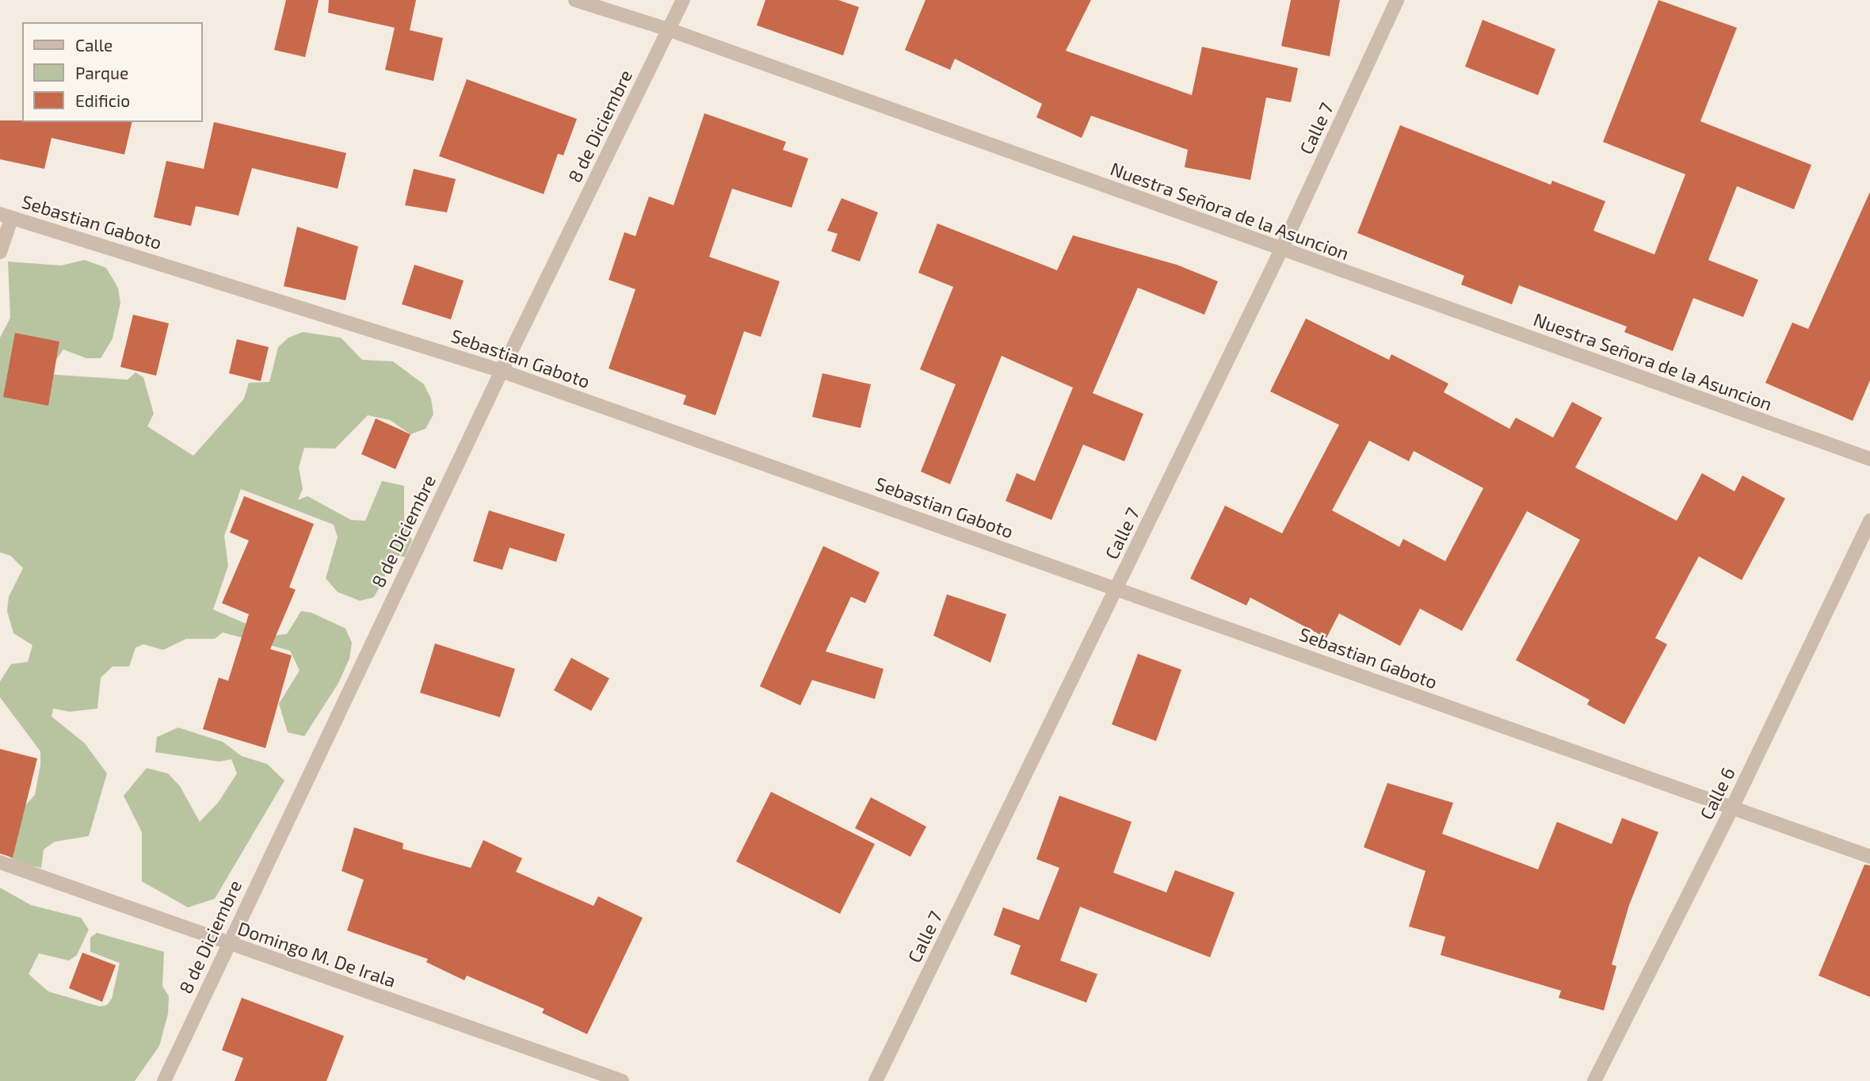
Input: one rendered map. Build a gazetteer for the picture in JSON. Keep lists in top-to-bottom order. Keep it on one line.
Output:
{"streets":{"street":["8 de Diciembre","Calle 7","Nuestra Señora de la Asuncion","Sebastian Gaboto","Calle 6","Domingo M. De Irala"]},"crossings":[["8 de Diciembre","Nuestra Señora de la Asuncion"],["8 de Diciembre","Sebastian Gaboto"],["8 de Diciembre","Domingo M. De Irala"],["Calle 7","Nuestra Señora de la Asuncion"],["Calle 7","Sebastian Gaboto"],["Sebastian Gaboto","Calle 6"]],"legend":["Calle","Parque","Edificio"]}
